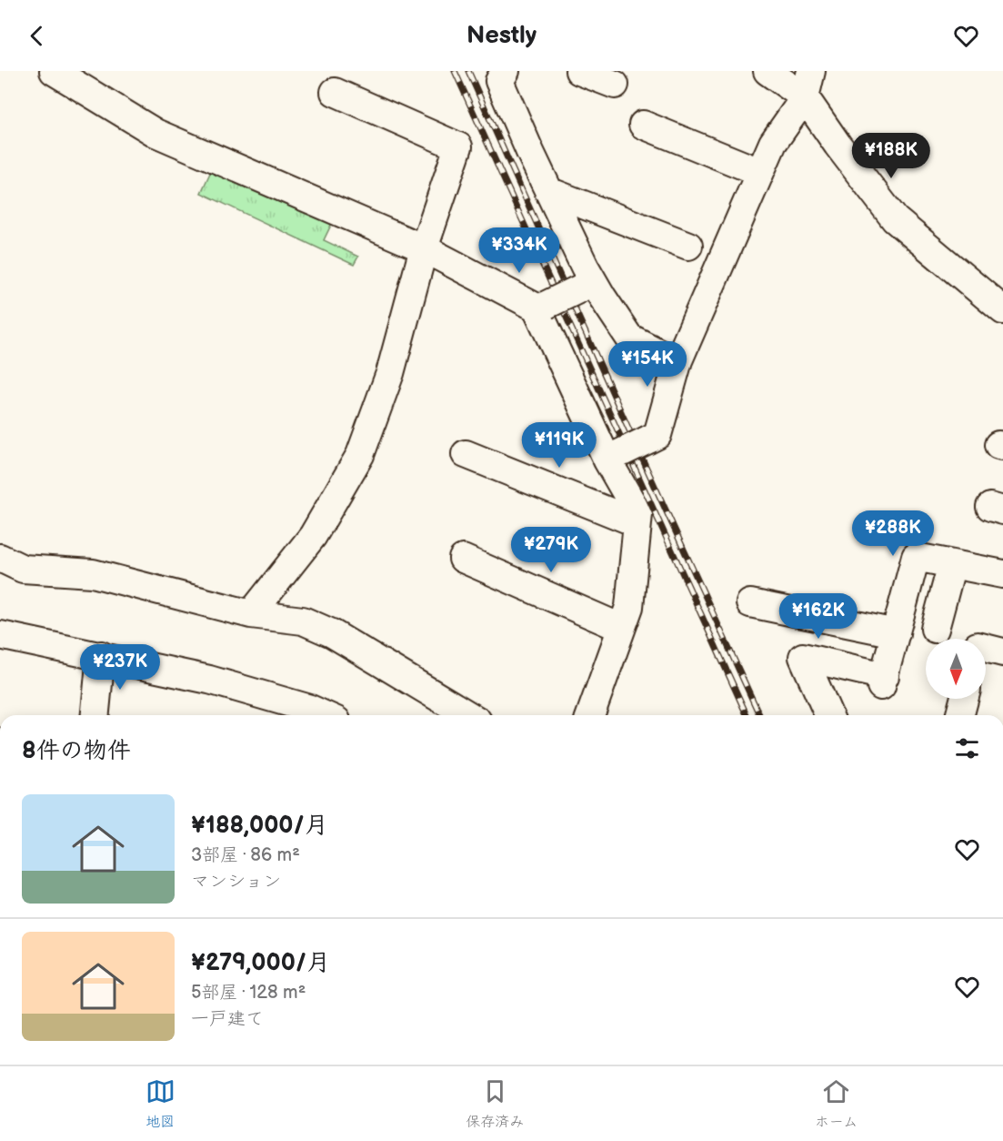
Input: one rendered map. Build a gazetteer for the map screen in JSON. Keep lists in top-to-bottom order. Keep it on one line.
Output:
{"north":"bottom","page":{"header":"Nestly","price":["¥188K","¥334K","¥154K","¥119K","¥288K","¥279K","¥162K","¥237K"],"heading":"8件の物件","list":[{"name":"¥188,000/月","note":"3部屋 · 86 m² · マンション"},{"name":"¥279,000/月","note":"5部屋 · 128 m² · 一戸建て"}],"tabs":["地図","保存済み","ホーム"]}}
